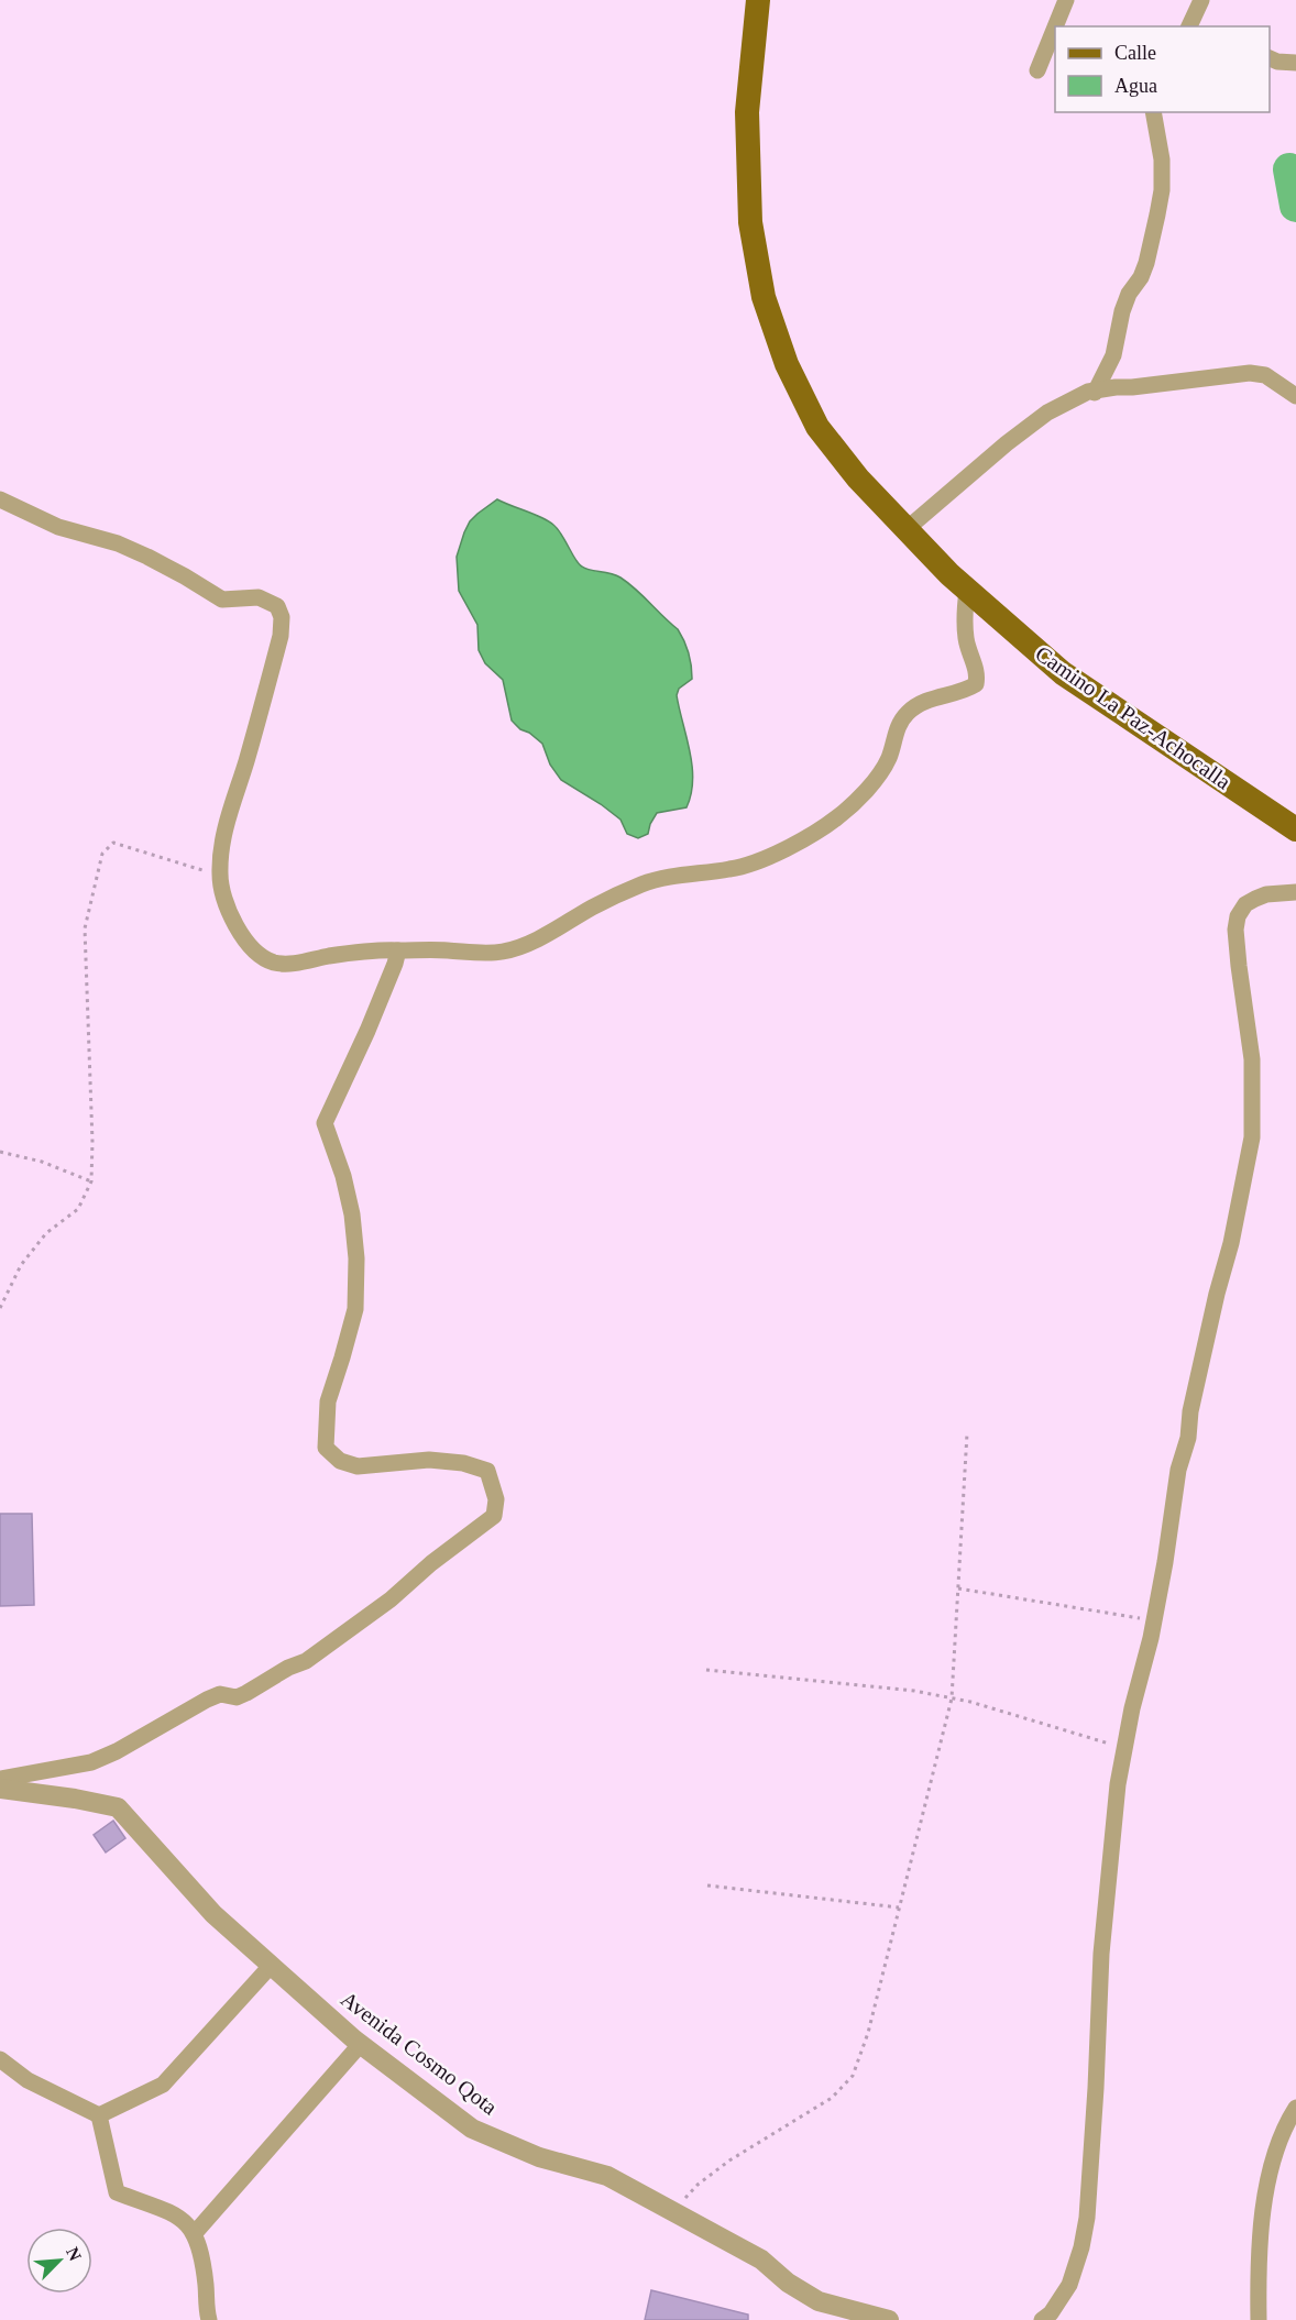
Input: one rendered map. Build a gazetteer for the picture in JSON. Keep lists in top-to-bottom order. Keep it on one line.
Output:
{"streets":{"main road":["Camino La Paz-Achocalla"],"street":["Avenida Cosmo Qota"]},"legend":["Calle","Agua"],"north":"top right"}
